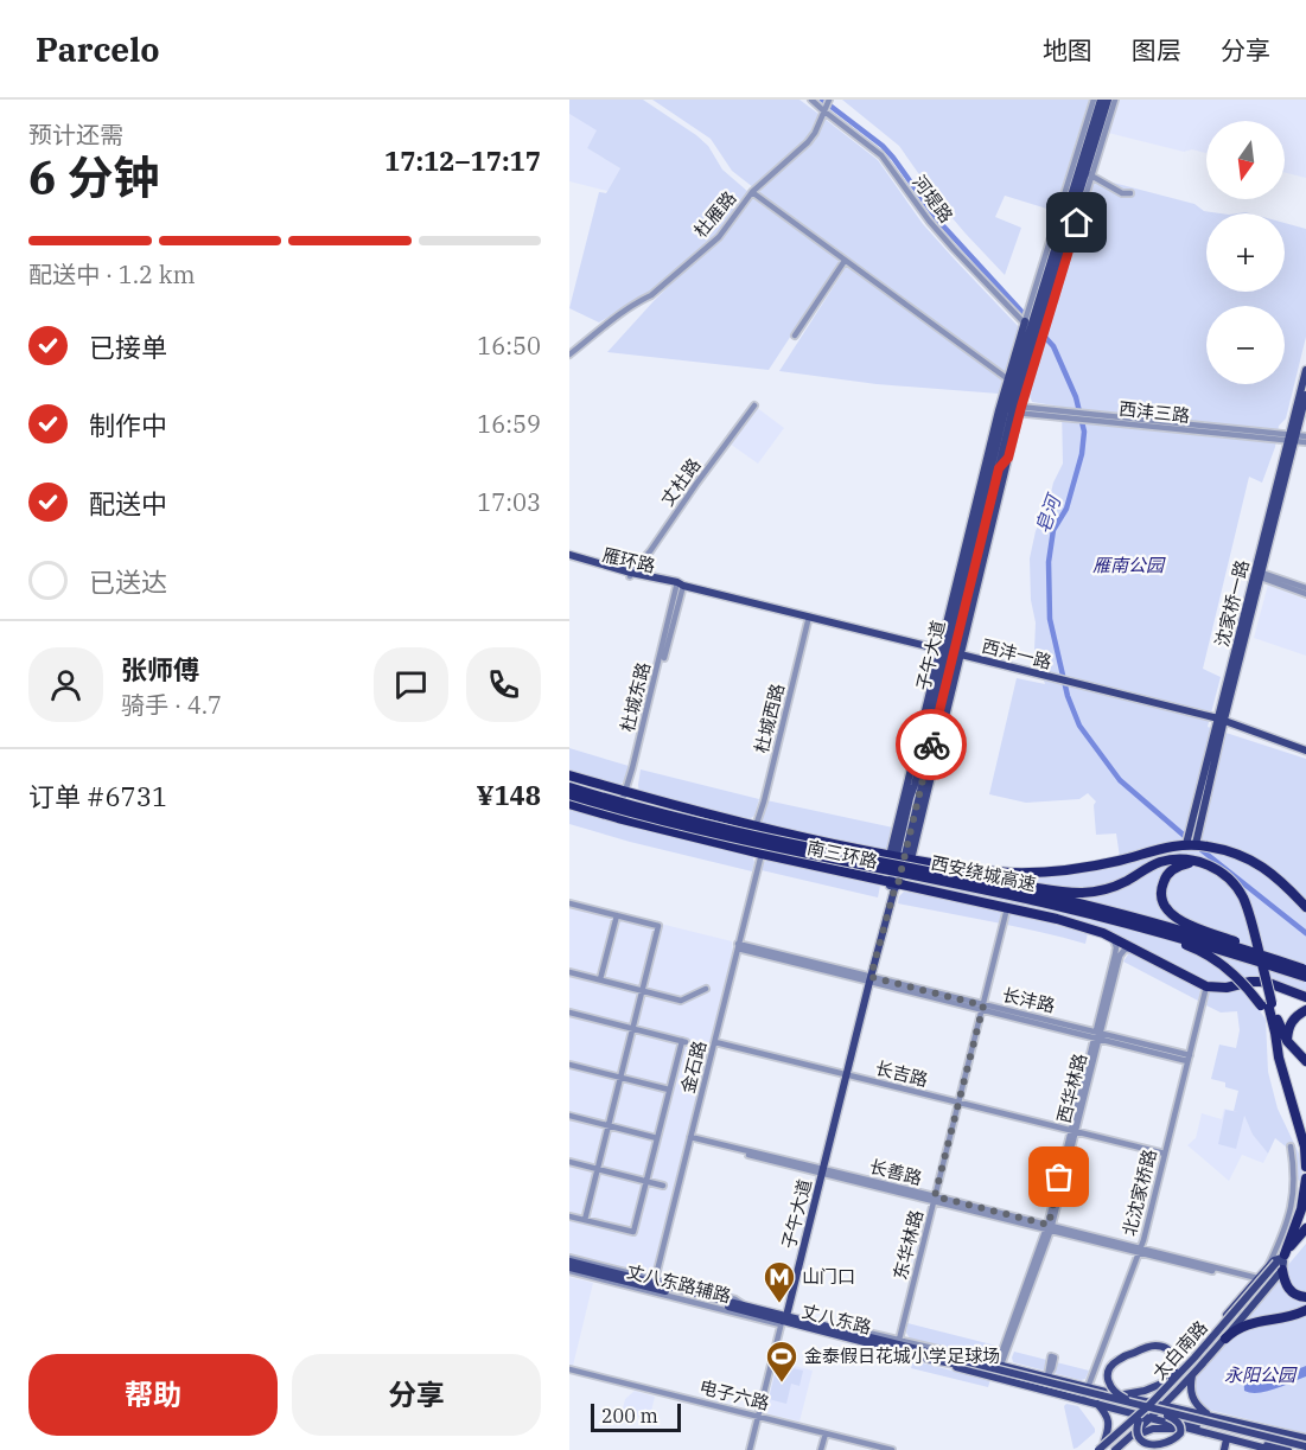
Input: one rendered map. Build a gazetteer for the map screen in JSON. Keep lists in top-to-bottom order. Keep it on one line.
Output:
{"streets":{"highway":["南三环路","西安绕城高速"],"main road":["雁环路","沈家桥一路","西沣一路","子午大道","丈八东路","太白南路"],"street":["河堤路","杜雁路","西沣三路","丈杜路","杜城东路","杜城西路","长沣路","金石路","长吉路","西华林路","长善路","北沈家桥路","东华林路","丈八东路辅路","电子六路"]},"crossings":[["河堤路","杜雁路"],["河堤路","子午大道"],["西沣三路","沈家桥一路"],["西沣三路","子午大道"],["丈杜路","雁环路"],["雁环路","西沣一路"],["雁环路","杜城东路"],["沈家桥一路","西沣一路"],["沈家桥一路","南三环路"],["西沣一路","子午大道"],["西沣一路","杜城东路"],["西沣一路","杜城西路"],["子午大道","南三环路"],["子午大道","长沣路"],["子午大道","长吉路"],["子午大道","长善路"],["子午大道","丈八东路辅路"],["子午大道","丈八东路"],["杜城东路","南三环路"],["杜城西路","南三环路"],["南三环路","金石路"],["南三环路","西华林路"],["南三环路","北沈家桥路"],["南三环路","东华林路"],["长沣路","金石路"],["长沣路","西华林路"],["长沣路","北沈家桥路"],["长沣路","东华林路"],["金石路","长吉路"],["金石路","长善路"],["金石路","丈八东路"],["长吉路","西华林路"],["长吉路","北沈家桥路"],["长吉路","东华林路"],["西华林路","长善路"],["西华林路","丈八东路"],["长善路","北沈家桥路"],["长善路","东华林路"],["北沈家桥路","丈八东路"],["东华林路","丈八东路"],["丈八东路辅路","丈八东路"]],"water":["皂河"],"parks":["雁南公园","永阳公园"],"places":{"metro station":["山门口"],"sports":["金泰假日花城小学足球场"]},"scale_bar":"200 m","north":"bottom","page":{"header":"Parcelo","nav":["地图","图层","分享"],"heading":["6 分钟","预计还需","17:12–17:17"],"panel":["张师傅","骑手 · 4.7","订单 #6731","¥148"],"map_buttons":["+","−"],"bar":"配送中 · 1.2 km","list":[["已接单","16:50"],["制作中","16:59"],["配送中","17:03"],"已送达"],"buttons":["帮助","分享"],"scale":"200 m"}}
